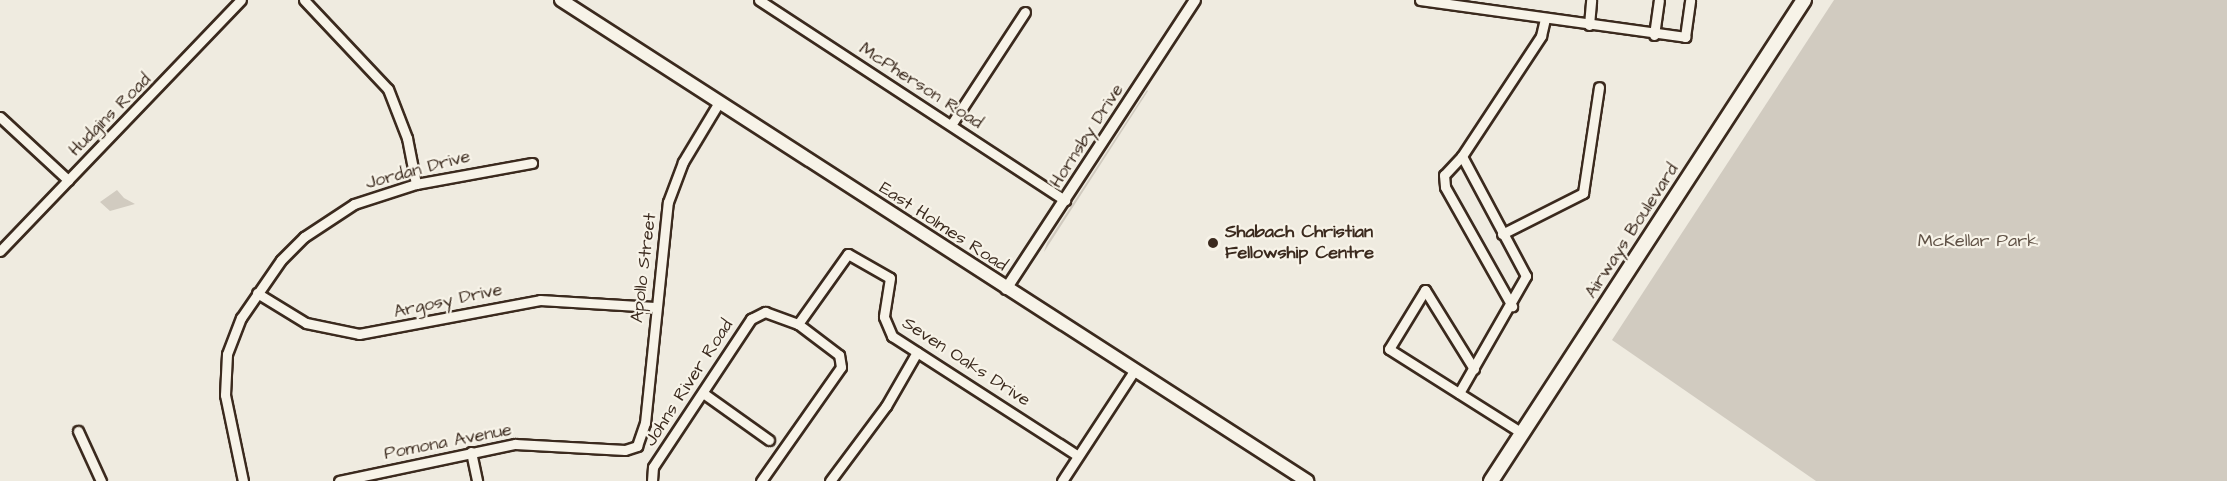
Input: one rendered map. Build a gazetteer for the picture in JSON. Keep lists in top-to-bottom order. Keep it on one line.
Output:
{"streets":{"main road":["East Holmes Road","Airways Boulevard"],"street":["McPherson Road","Hudgins Road","Hornsby Drive","Jordan Drive","Apollo Street","Argosy Drive","Seven Oaks Drive","Johns River Road","Pomona Avenue"]},"crossings":[["McPherson Road","Hornsby Drive"],["Hornsby Drive","East Holmes Road"],["Jordan Drive","Argosy Drive"],["East Holmes Road","Apollo Street"],["Apollo Street","Argosy Drive"],["Apollo Street","Pomona Avenue"],["Seven Oaks Drive","Johns River Road"]],"parks":["McKellar Park"],"places":["Shabach Christian Fellowship Centre"]}
